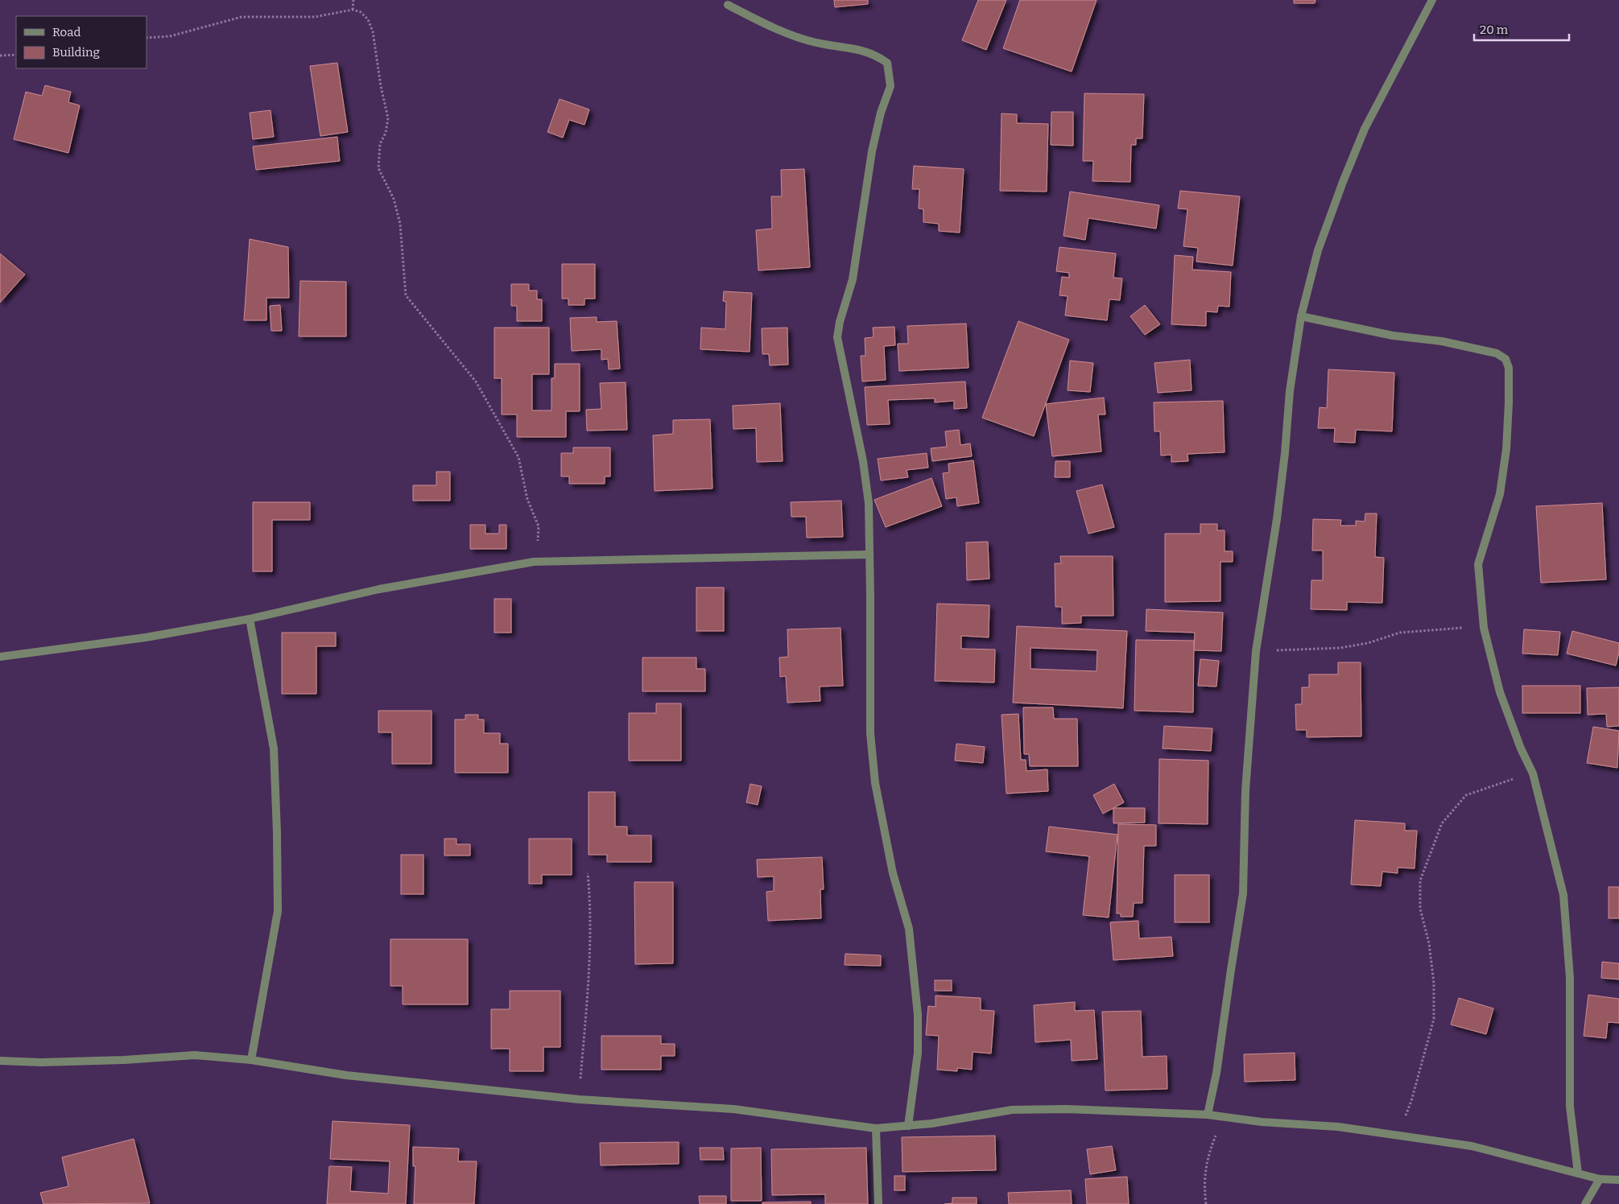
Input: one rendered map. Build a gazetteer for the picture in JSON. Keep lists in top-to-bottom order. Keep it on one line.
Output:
{"legend":["Road","Building"],"scale_bar":"20 m"}
